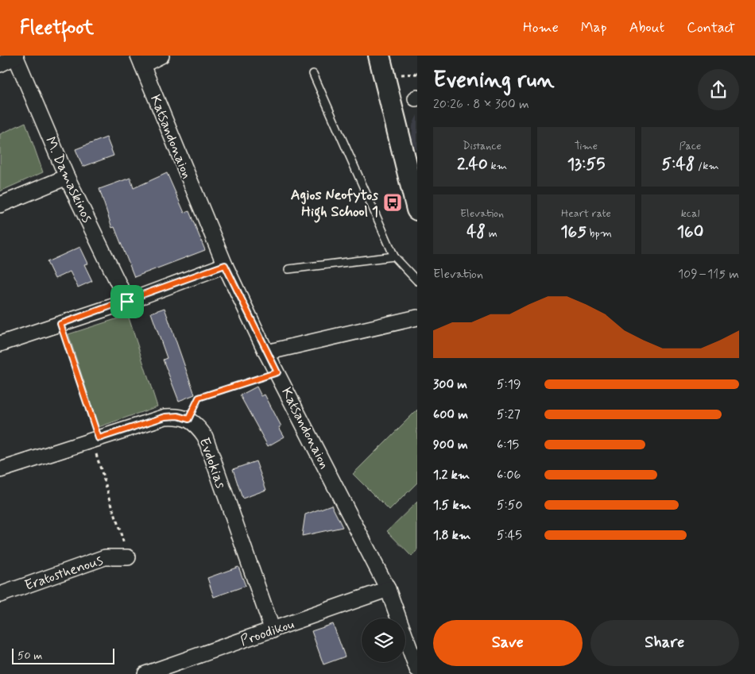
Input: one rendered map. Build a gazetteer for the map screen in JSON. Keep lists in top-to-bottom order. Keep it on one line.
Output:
{"streets":{"street":["Katsandonaion","M. Damaskinos","Evdokias","Eratosthenous","Proodikou"]},"crossings":[["Katsandonaion","Proodikou"],["Evdokias","Proodikou"]],"places":{"bus stop":["Agios Neofytos High School 1"]},"scale_bar":"50 m","page":{"header":"Fleetfoot","nav":["Home","Map","About","Contact"],"heading":["Evening run","20:26 · 8 × 300 m"],"stats":[["Distance","2.40 km"],["Time","13:55"],["Pace","5:48 /km"],["Elevation","48 m"],["Heart rate","165 bpm"],["kcal","160"]],"chart":["Elevation","109–115 m"],"list":[{"name":"300 m","note":"5:19"},{"name":"600 m","note":"5:27"},{"name":"900 m","note":"6:15"},{"name":"1.2 km","note":"6:06"},{"name":"1.5 km","note":"5:50"},{"name":"1.8 km","note":"5:45"}],"buttons":["Save","Share"],"scale":"50 m"}}
